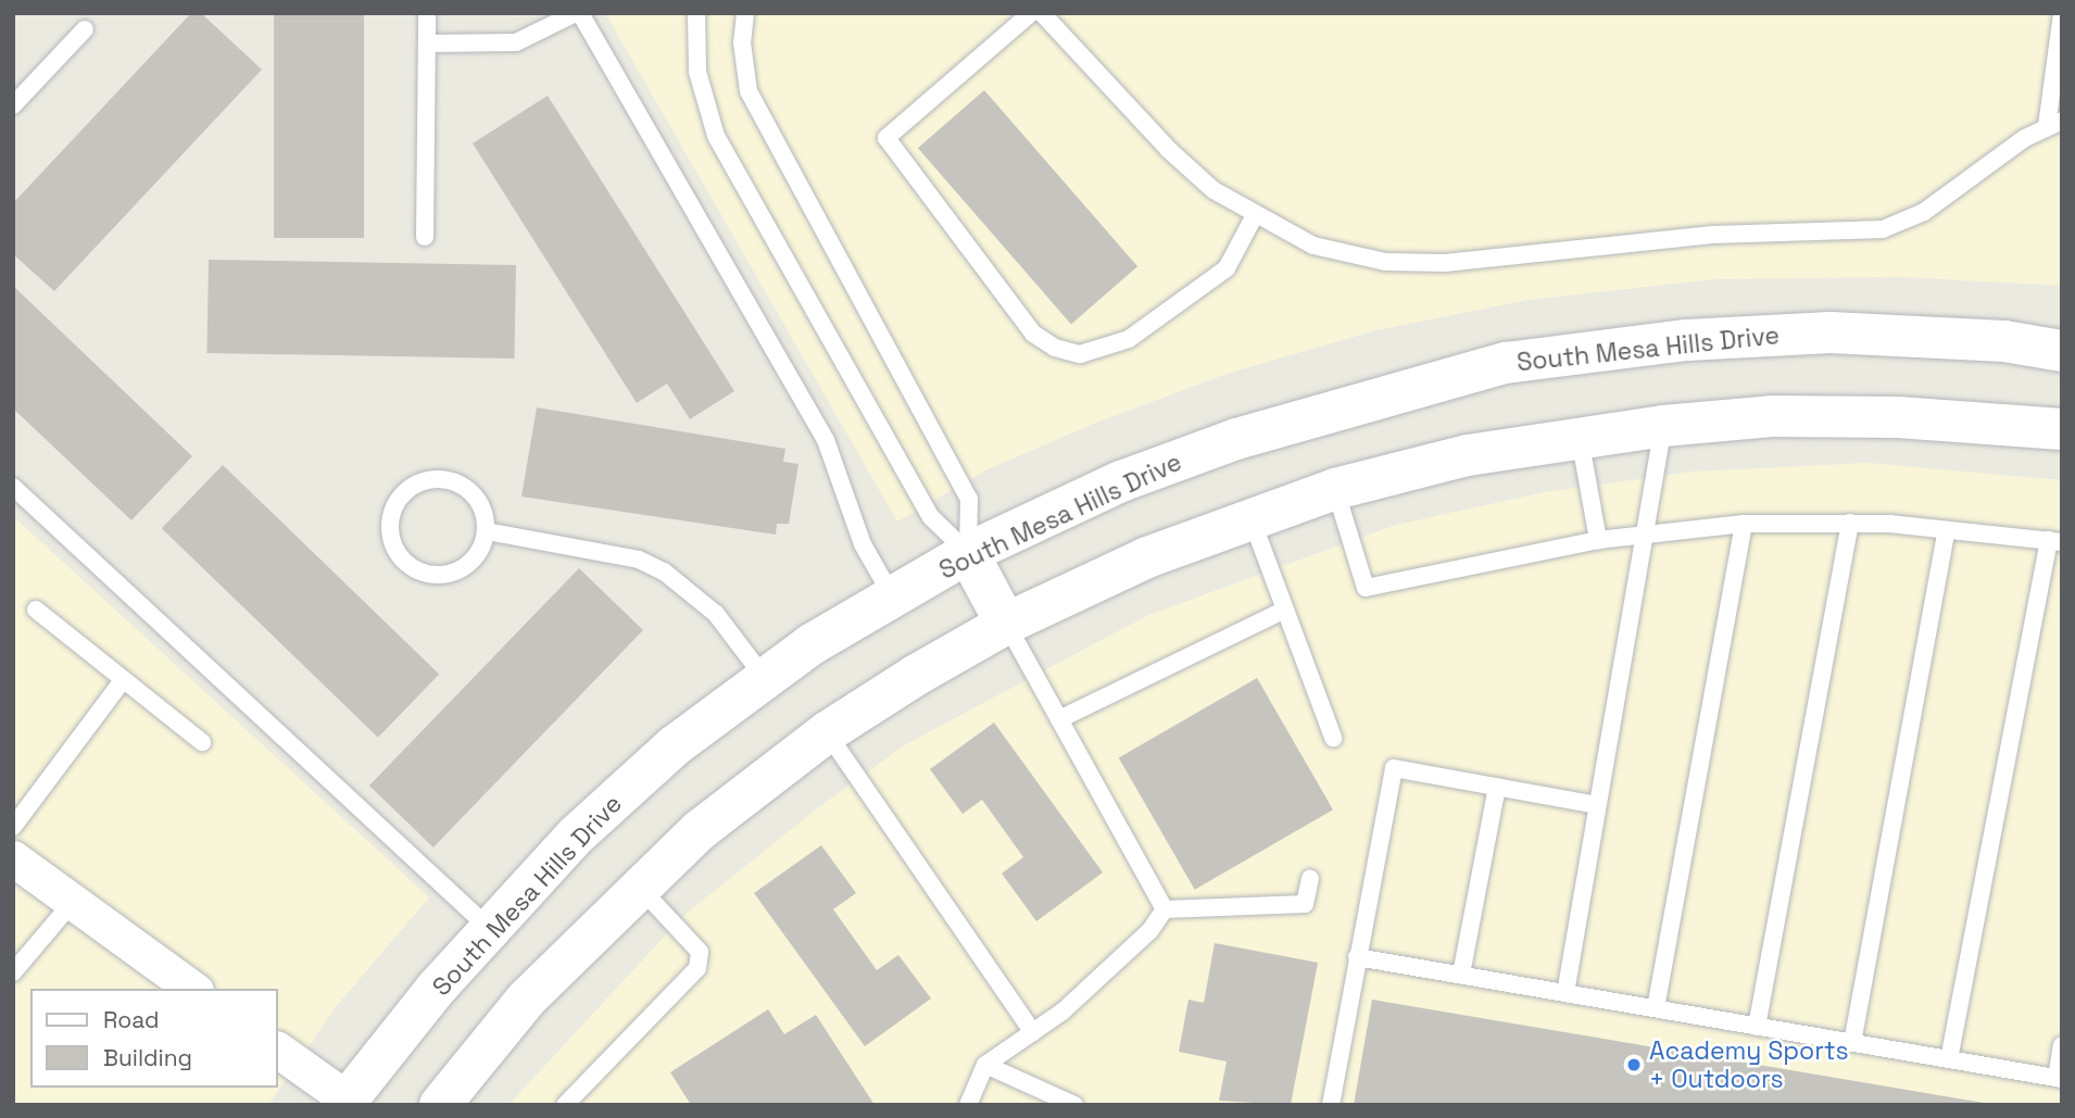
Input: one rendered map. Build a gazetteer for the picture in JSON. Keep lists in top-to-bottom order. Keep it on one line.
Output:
{"streets":{"street":["South Mesa Hills Drive"]},"places":["Academy Sports + Outdoors"],"legend":["Road","Building"]}
